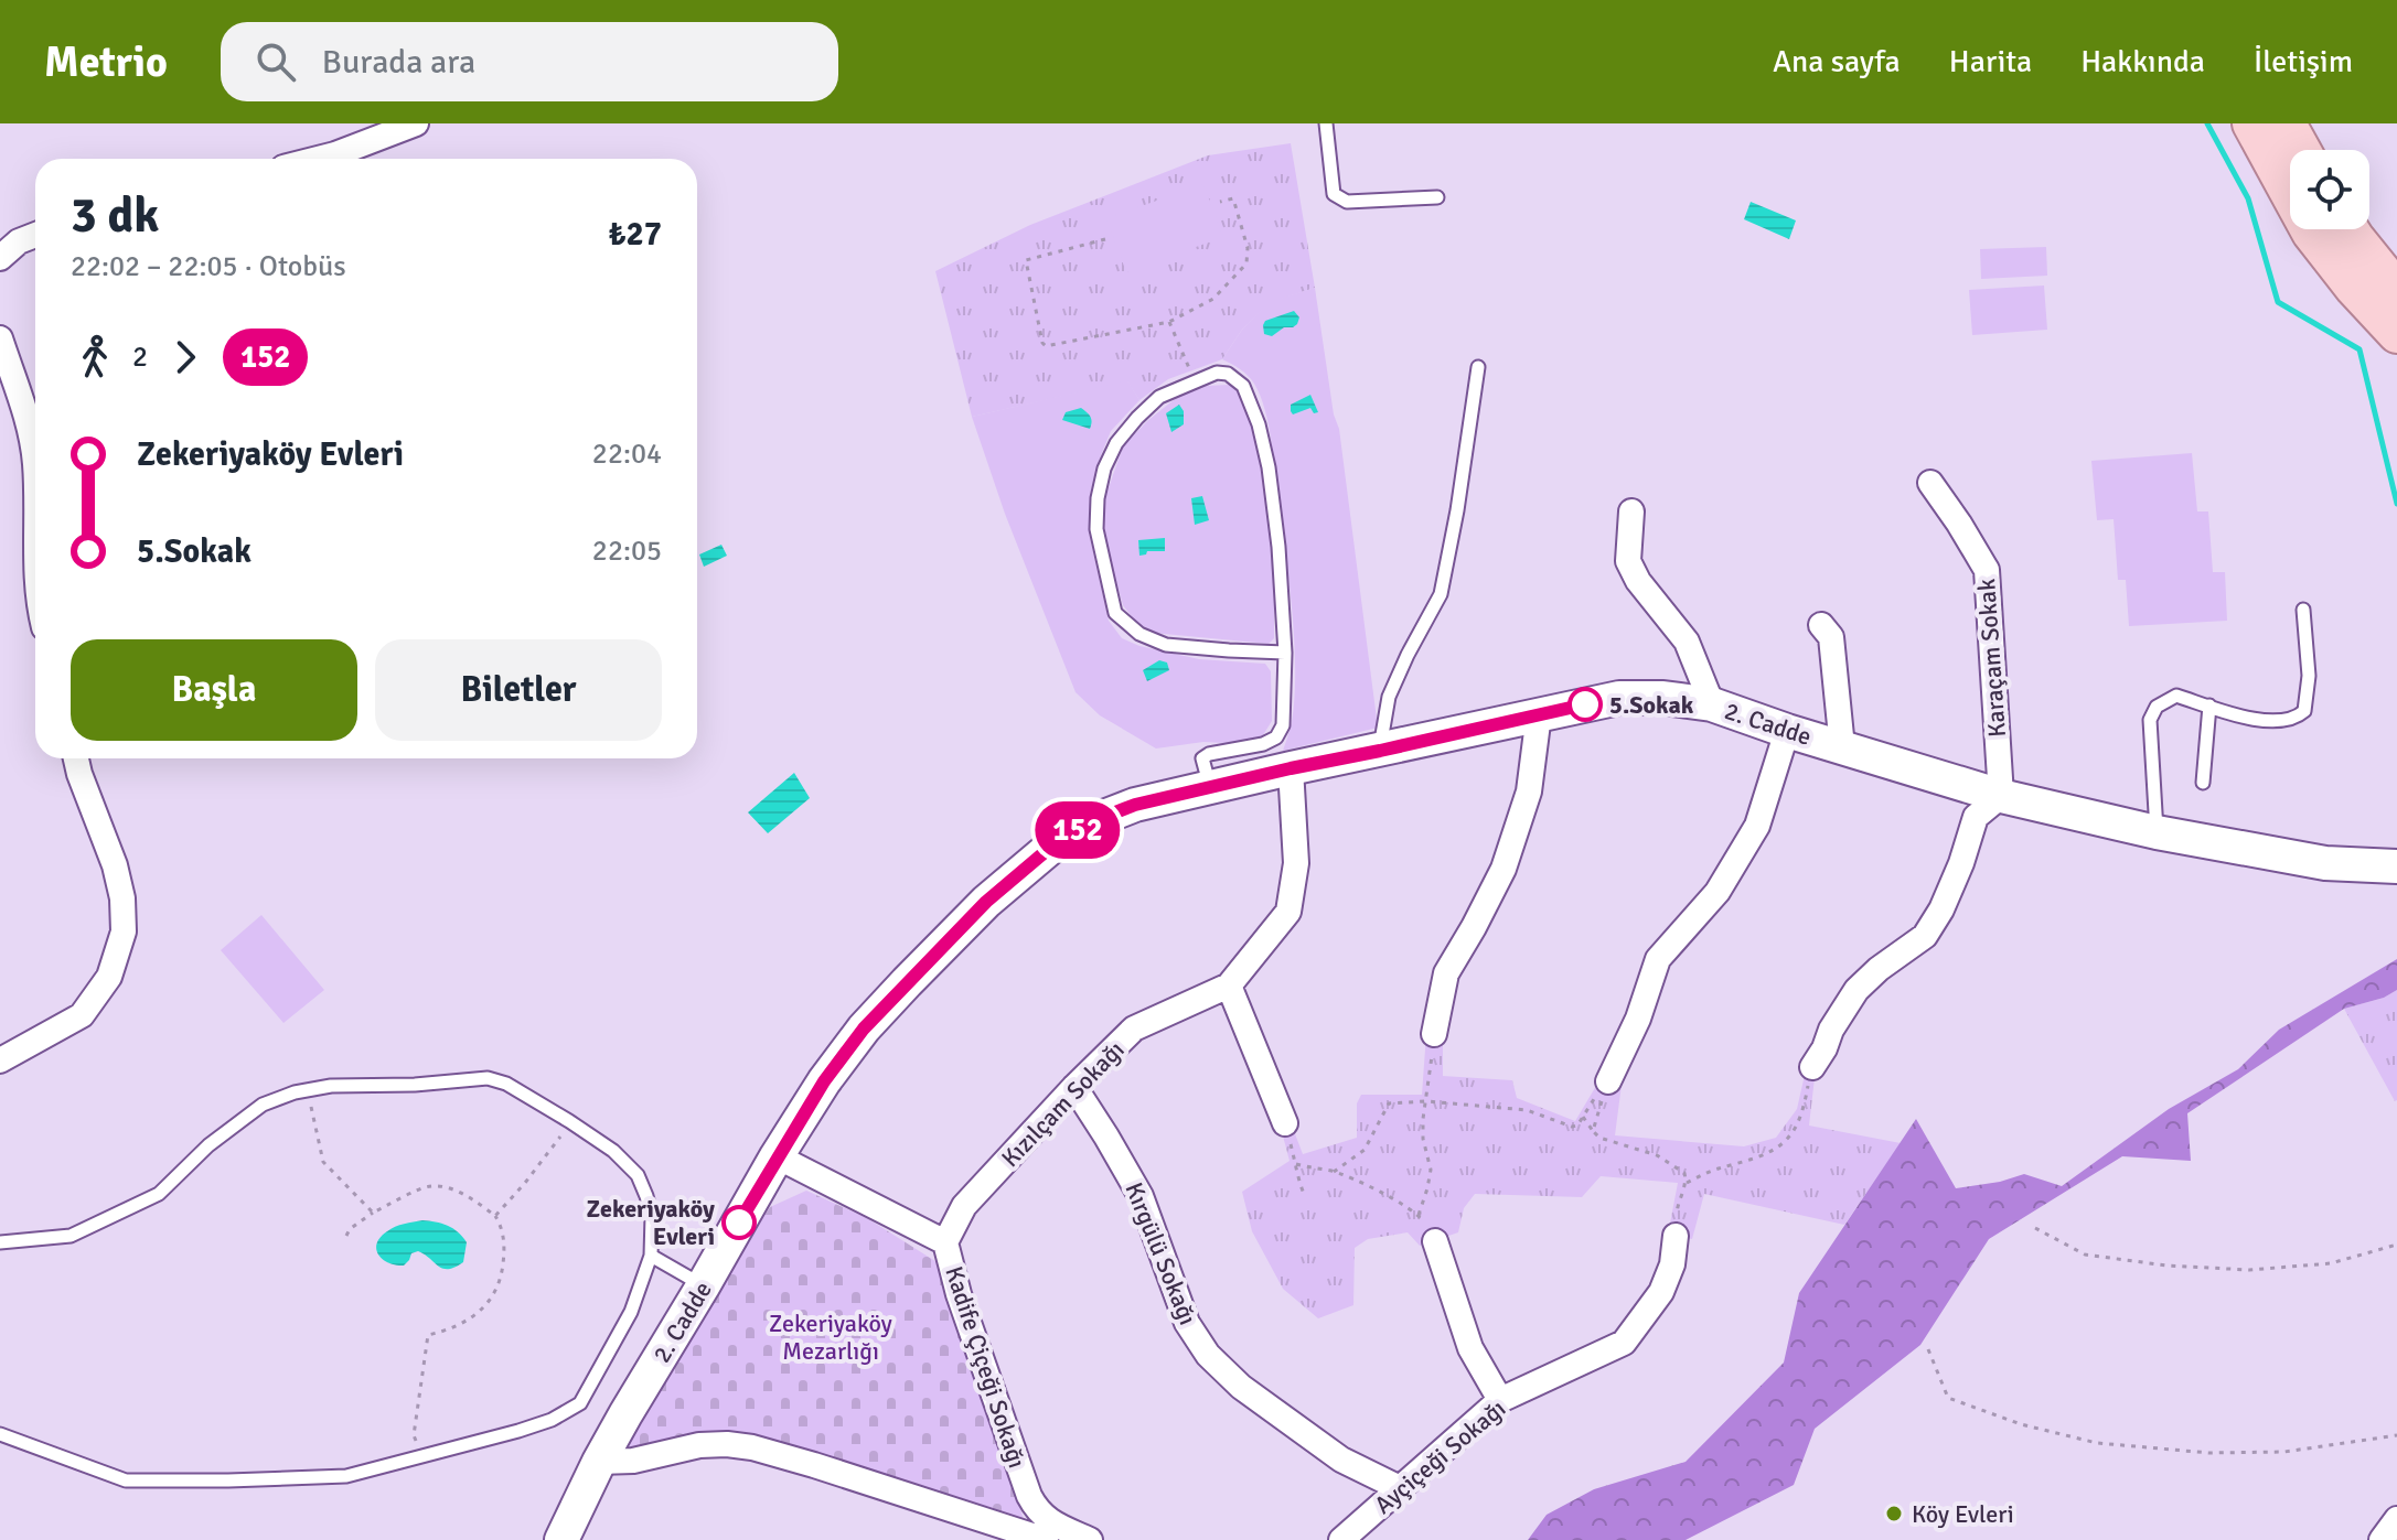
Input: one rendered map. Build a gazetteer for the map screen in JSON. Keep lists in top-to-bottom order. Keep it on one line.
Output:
{"streets":{"street":["Karaçam Sokak","2. Cadde","Kızılçam Sokağı","Kırgülü Sokağı","Kadife Çiçeği Sokağı","Ayçiçeği Sokağı"]},"crossings":[["Karaçam Sokak","2. Cadde"],["2. Cadde","Kızılçam Sokağı"],["2. Cadde","Kadife Çiçeği Sokağı"],["Kızılçam Sokağı","Kırgülü Sokağı"],["Kızılçam Sokağı","Kadife Çiçeği Sokağı"],["Kırgülü Sokağı","Ayçiçeği Sokağı"]],"parks":["Zekeriyaköy Mezarlığı"],"places":["5.Sokak","Zekeriyaköy Evleri","Köy Evleri"],"lines":["bus line 152"],"page":{"header":"Metrio","search":"Burada ara","nav":["Ana sayfa","Harita","Hakkında","İletişim"],"on_map":"152","heading":["3 dk","22:02 – 22:05 · Otobüs","₺27"],"legs":["2","152"],"list":[{"name":"Zekeriyaköy Evleri","value":"22:04"},{"name":"5.Sokak","value":"22:05"}],"buttons":["Başla","Biletler"]}}
